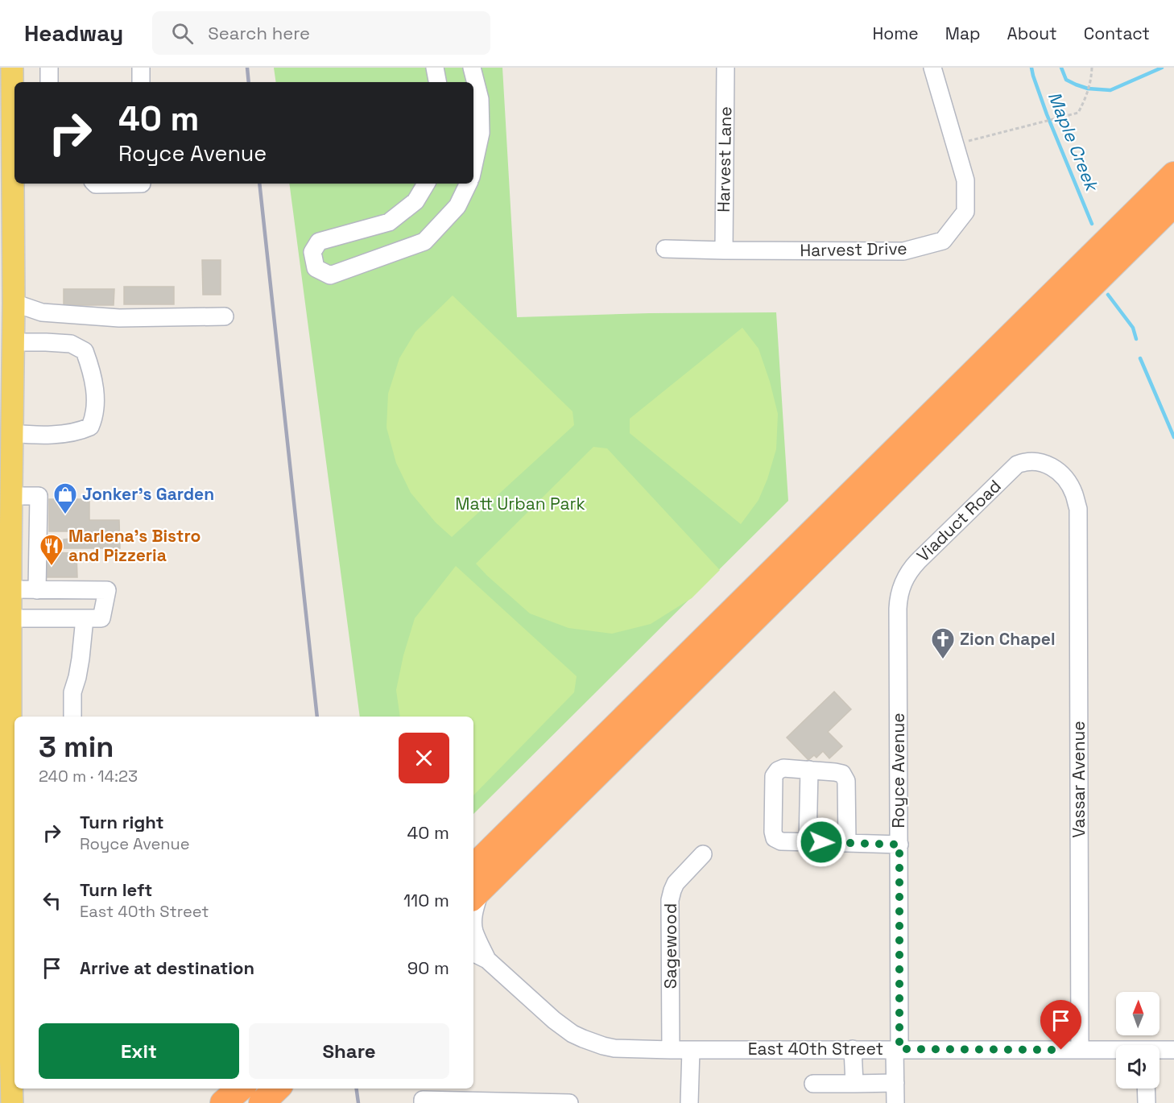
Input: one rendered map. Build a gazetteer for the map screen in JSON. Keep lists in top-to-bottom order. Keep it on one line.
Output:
{"streets":{"street":["Harvest Lane","Harvest Drive","Viaduct Road","Royce Avenue","Vassar Avenue","Sagewood","East 40th Street"]},"crossings":[["Harvest Lane","Harvest Drive"],["Viaduct Road","Royce Avenue"],["Viaduct Road","Vassar Avenue"],["Royce Avenue","East 40th Street"],["Vassar Avenue","East 40th Street"],["Sagewood","East 40th Street"]],"water":["Maple Creek"],"parks":["Matt Urban Park"],"places":{"shop":["Jonker's Garden"],"restaurant":["Marlena's Bistro and Pizzeria"],"church":["Zion Chapel"]},"north":"top","page":{"header":"Headway","search":"Search here","nav":["Home","Map","About","Contact"],"turn":["40 m","Royce Avenue"],"heading":["3 min","240 m · 14:23"],"list":[{"name":"Turn right","note":"Royce Avenue","value":"40 m"},{"name":"Turn left","note":"East 40th Street","value":"110 m"},{"name":"Arrive at destination","value":"90 m"}],"buttons":["Exit","Share"]}}
